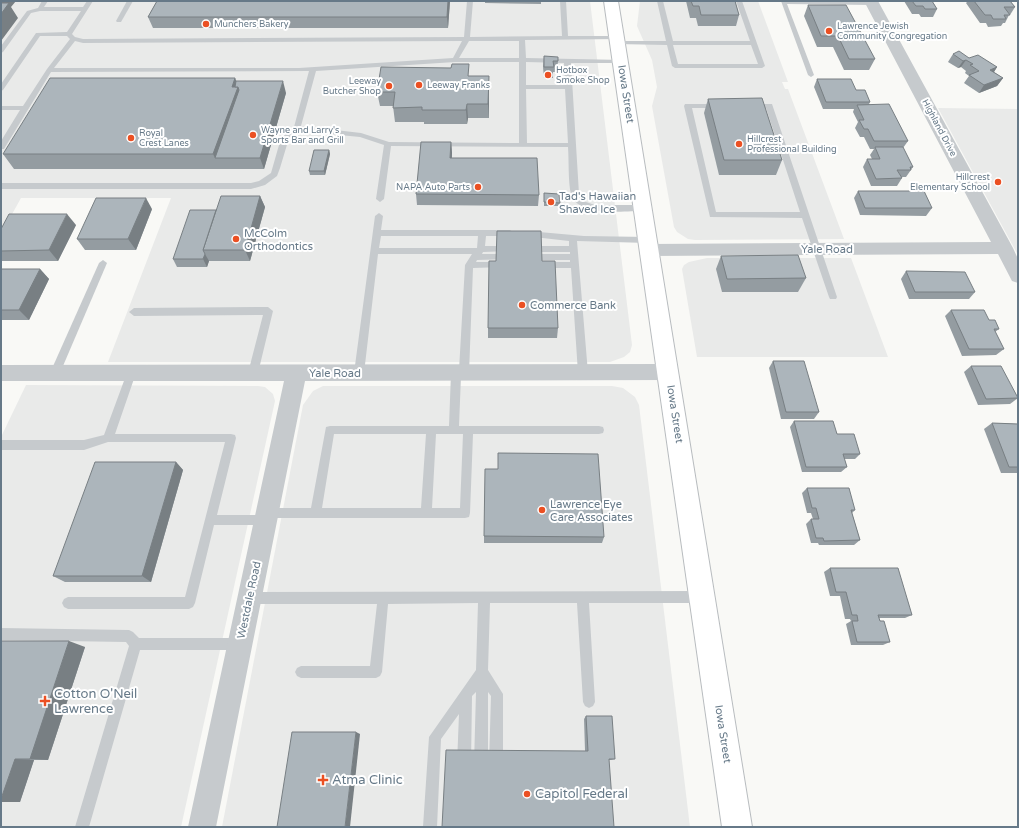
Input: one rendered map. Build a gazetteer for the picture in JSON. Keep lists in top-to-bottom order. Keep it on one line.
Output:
{"streets":{"highway":["Iowa Street"],"street":["Highland Drive","Yale Road","Westdale Road"]},"crossings":[["Iowa Street","Yale Road"],["Highland Drive","Yale Road"],["Yale Road","Westdale Road"]],"places":{"other":["Munchers Bakery","Lawrence Jewish Community Congregation","Hotbox Smoke Shop","Leeway Franks","Leeway Butcher Shop","Wayne and Larry's Sports Bar and Grill","Royal Crest Lanes","Hillcrest Professional Building","Hillcrest Elementary School","NAPA Auto Parts","Tad's Hawaiian Shaved Ice","McColm Orthodontics","Commerce Bank","Lawrence Eye Care Associates","Capitol Federal"],"health":["Cotton O'Neil Lawrence","Atma Clinic"]}}
